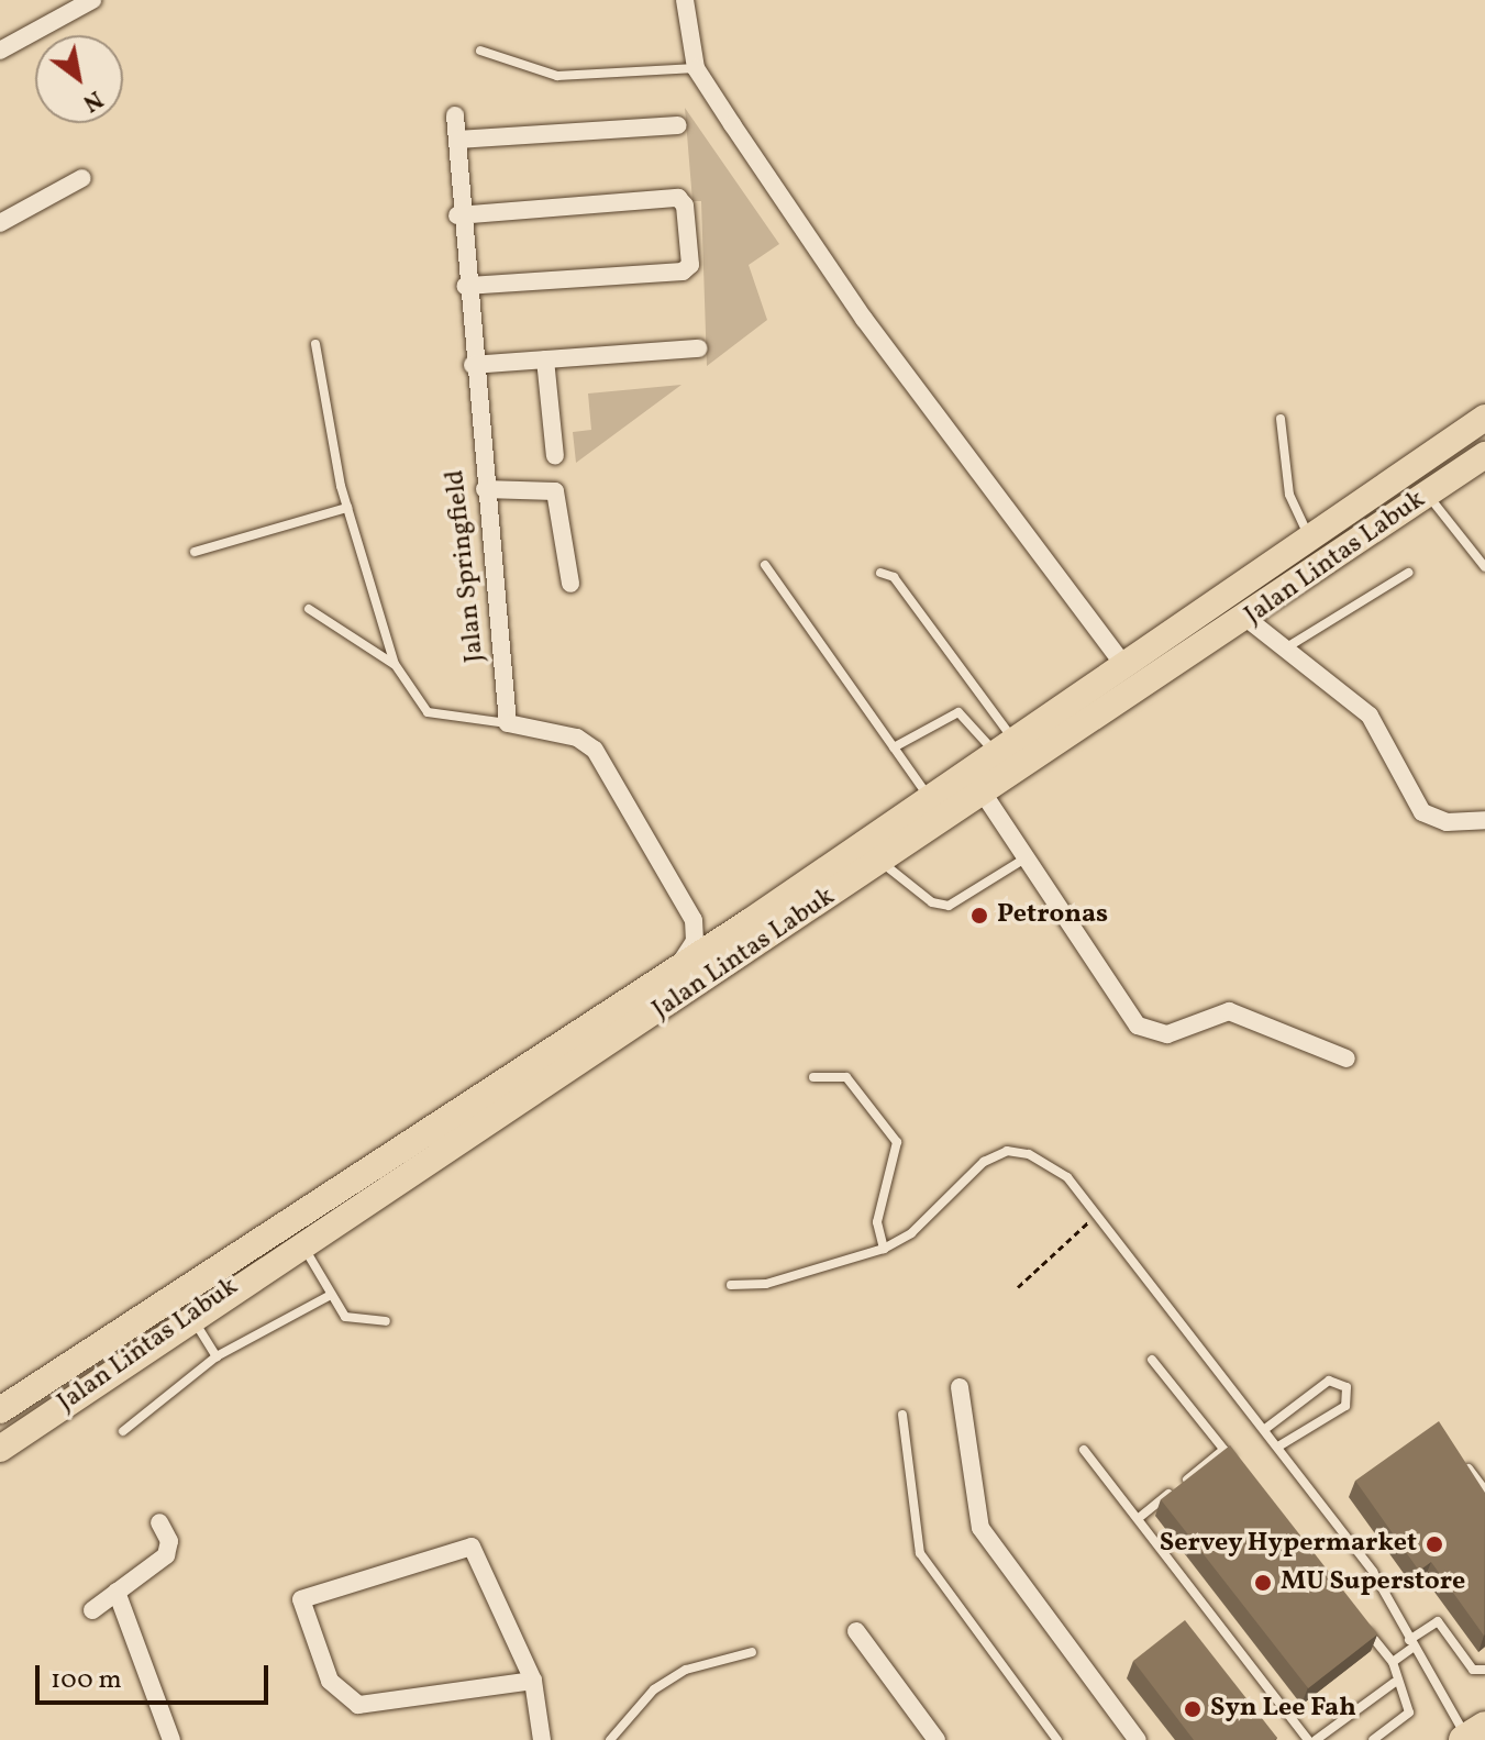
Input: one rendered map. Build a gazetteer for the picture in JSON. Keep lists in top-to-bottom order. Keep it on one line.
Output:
{"streets":{"main road":["Jalan Lintas Labuk"],"street":["Jalan Springfield"]},"places":["Petronas","Servey Hypermarket","MU Superstore","Syn Lee Fah"],"scale_bar":"100 m","north":"bottom right"}
